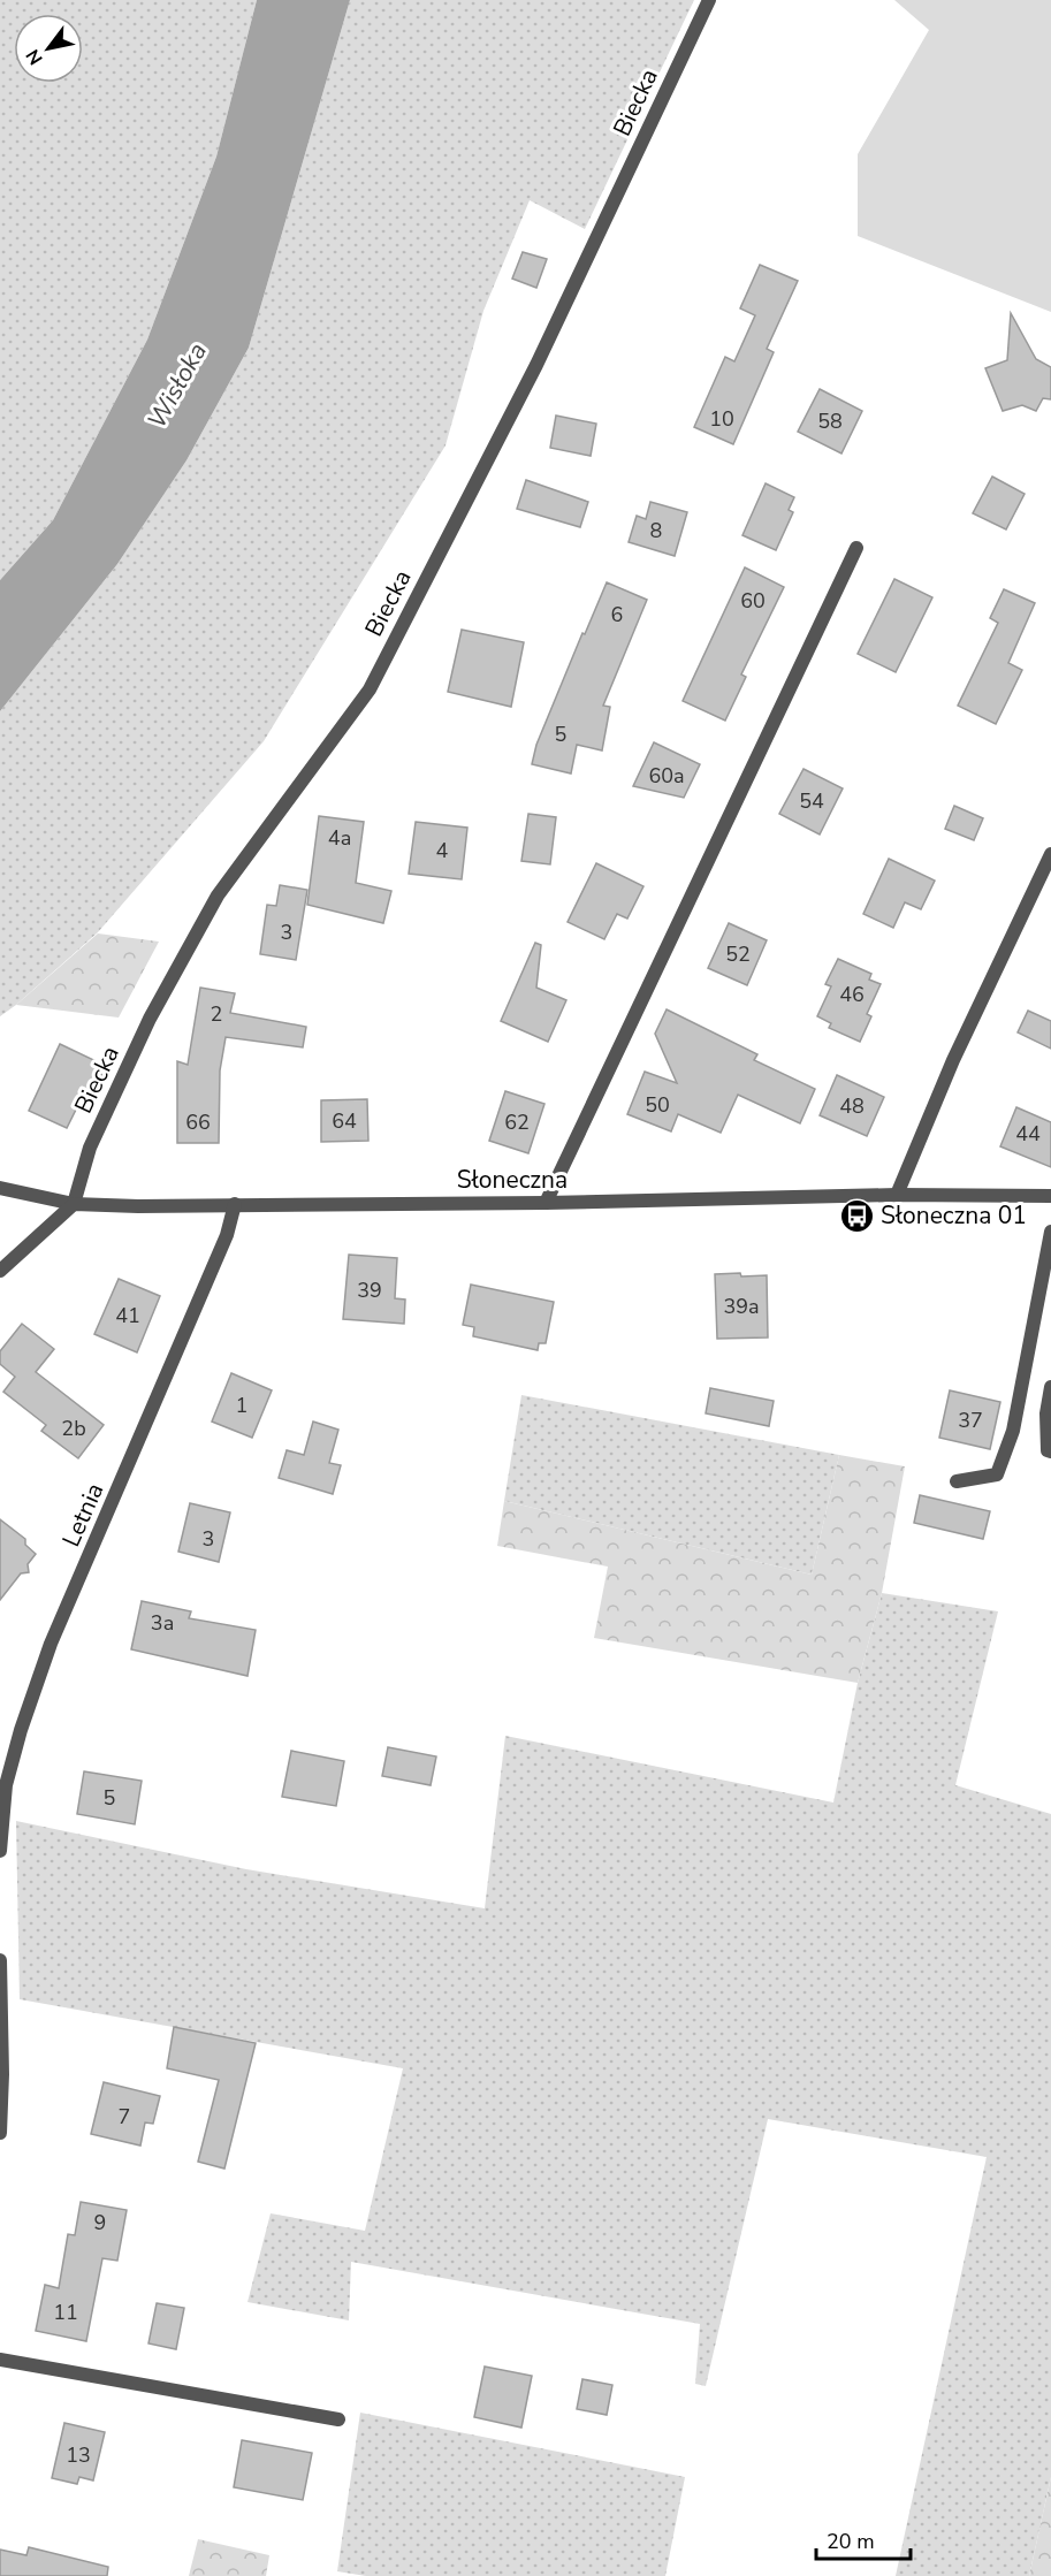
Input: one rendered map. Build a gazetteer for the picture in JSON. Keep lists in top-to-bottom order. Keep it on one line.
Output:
{"streets":{"street":["Biecka","Słoneczna","Letnia"]},"crossings":[["Biecka","Słoneczna"],["Słoneczna","Letnia"]],"water":["Wisłoka"],"places":{"bus stop":["Słoneczna 01"]},"house_numbers":["10","58","8","60","6","5","60a","54","4a","4","3","52","46","2","50","48","64","66","62","44","39","39a","41","1","37","2b","3","3a","5","7","9","11","13"],"scale_bar":"20 m","north":"bottom left"}
